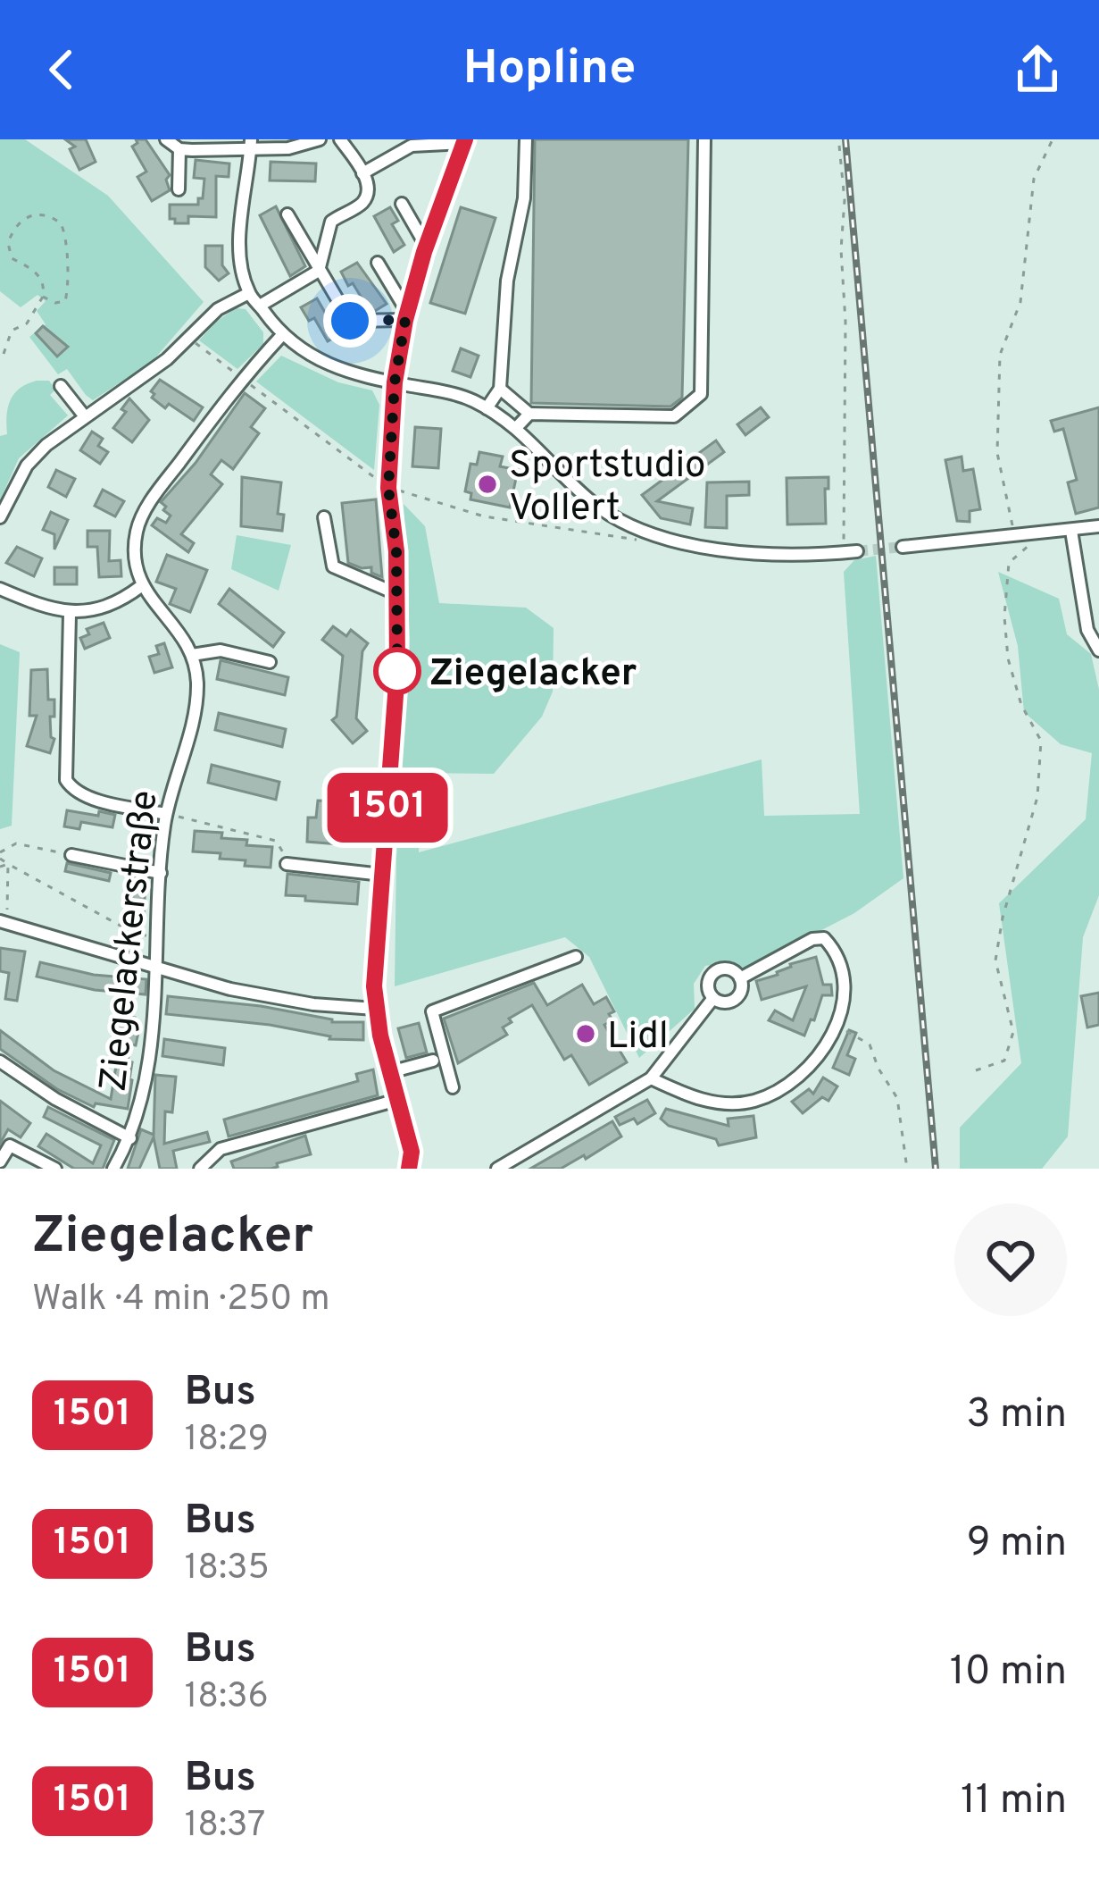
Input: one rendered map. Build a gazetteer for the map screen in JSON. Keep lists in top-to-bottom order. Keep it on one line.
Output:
{"streets":{"street":["Ziegelackerstraße"]},"places":["Sportstudio Vollert","Ziegelacker","Lidl"],"lines":["bus line 1501"],"page":{"header":"Hopline","on_map":"1501","heading":["Ziegelacker","Walk · 4 min · 250 m"],"list":[{"mark":"1501","name":"Bus","note":"18:29","value":"3 min"},{"mark":"1501","name":"Bus","note":"18:35","value":"9 min"},{"mark":"1501","name":"Bus","note":"18:36","value":"10 min"},{"mark":"1501","name":"Bus","note":"18:37","value":"11 min"}]}}
